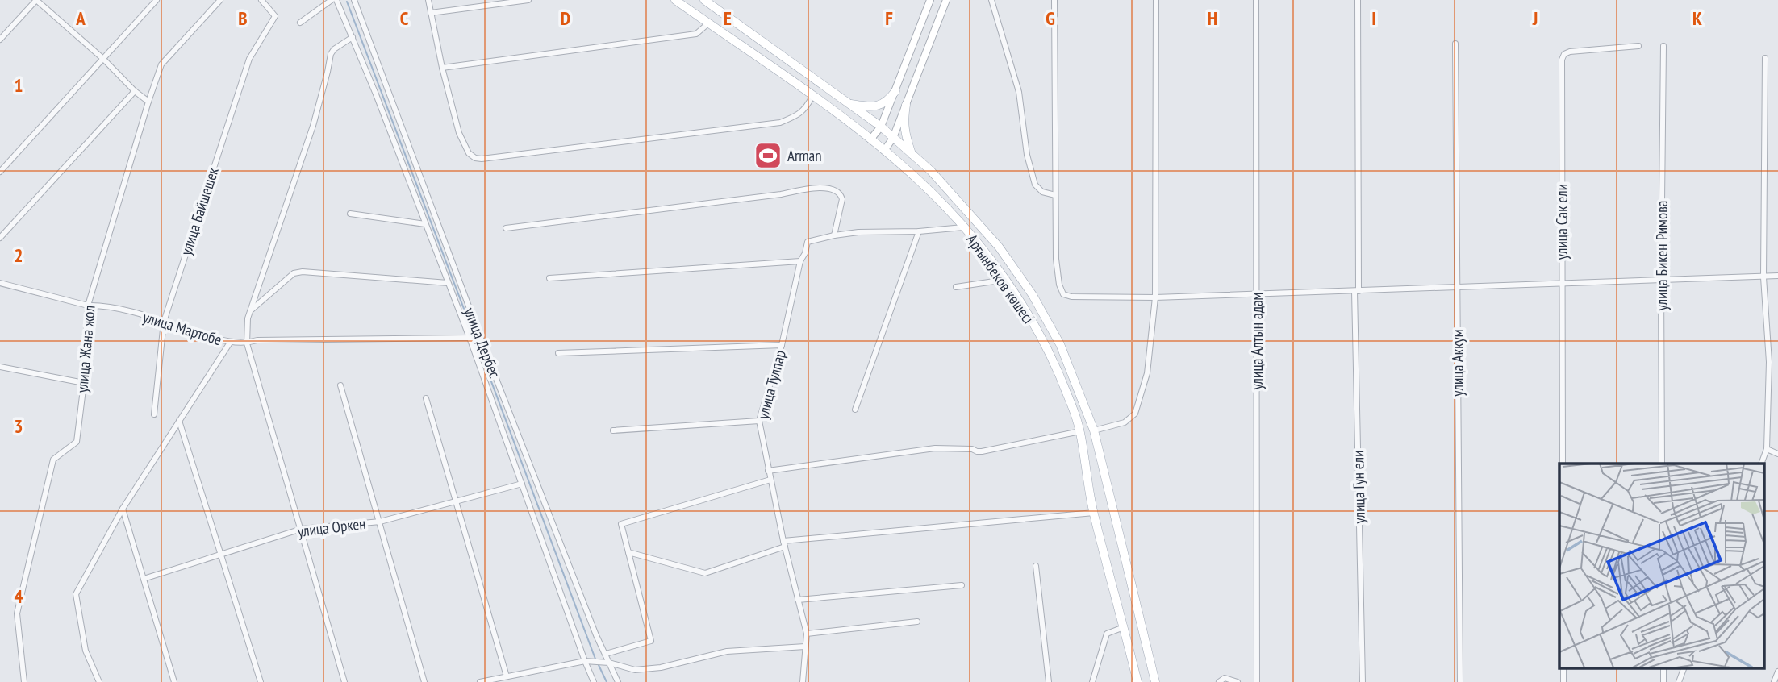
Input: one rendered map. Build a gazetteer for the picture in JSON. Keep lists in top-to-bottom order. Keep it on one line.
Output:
{"streets":{"main road":["Арғынбеков көшесі"],"street":["улица Байшешек","улица Сак ели","улица Бикен Римова","улица Мартобе","улица Алтын адам","улица Дербес","улица Жана жол","улица Аккум","улица Тулпар","улица Гун ели","улица Оркен"]},"crossings":[["улица Байшешек","улица Мартобе"],["Арғынбеков көшесі","улица Тулпар"],["улица Мартобе","улица Дербес"],["улица Мартобе","улица Жана жол"],["улица Дербес","улица Оркен"]],"places":{"sports":["Arman"]},"grid":{"columns":["A","B","C","D","E","F","G","H","I","J","K"],"rows":["1","2","3","4"]}}
